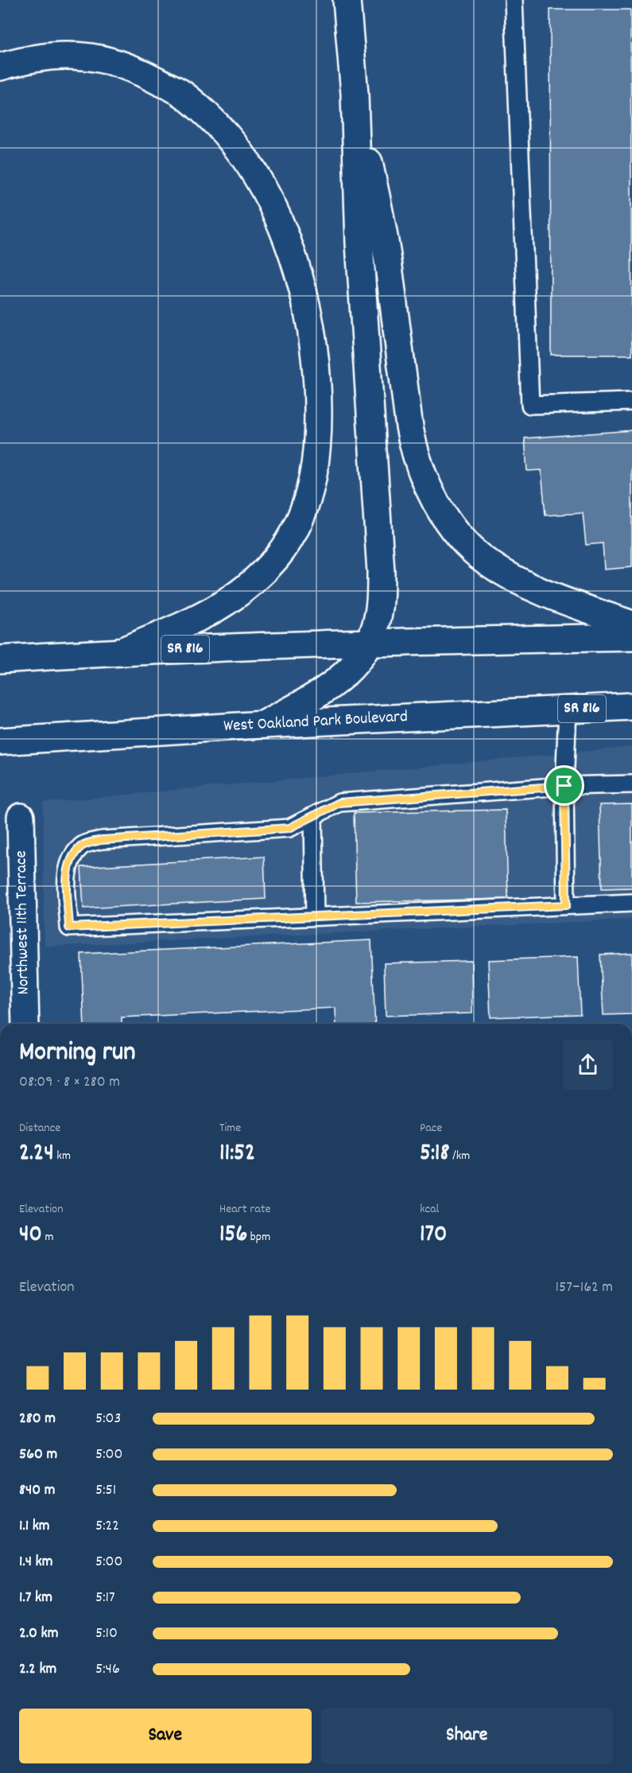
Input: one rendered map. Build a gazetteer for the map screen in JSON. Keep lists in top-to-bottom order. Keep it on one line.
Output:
{"streets":{"main road":["SR 816","West Oakland Park Boulevard","Northwest 11th Terrace"]},"page":{"heading":["Morning run","08:09 · 8 × 280 m"],"stats":[["Distance","2.24 km"],["Time","11:52"],["Pace","5:18 /km"],["Elevation","40 m"],["Heart rate","156 bpm"],["kcal","170"]],"chart":["Elevation","157–162 m"],"list":[{"name":"280 m","note":"5:03"},{"name":"560 m","note":"5:00"},{"name":"840 m","note":"5:51"},{"name":"1.1 km","note":"5:22"},{"name":"1.4 km","note":"5:00"},{"name":"1.7 km","note":"5:17"},{"name":"2.0 km","note":"5:10"},{"name":"2.2 km","note":"5:46"}],"buttons":["Save","Share"]}}
